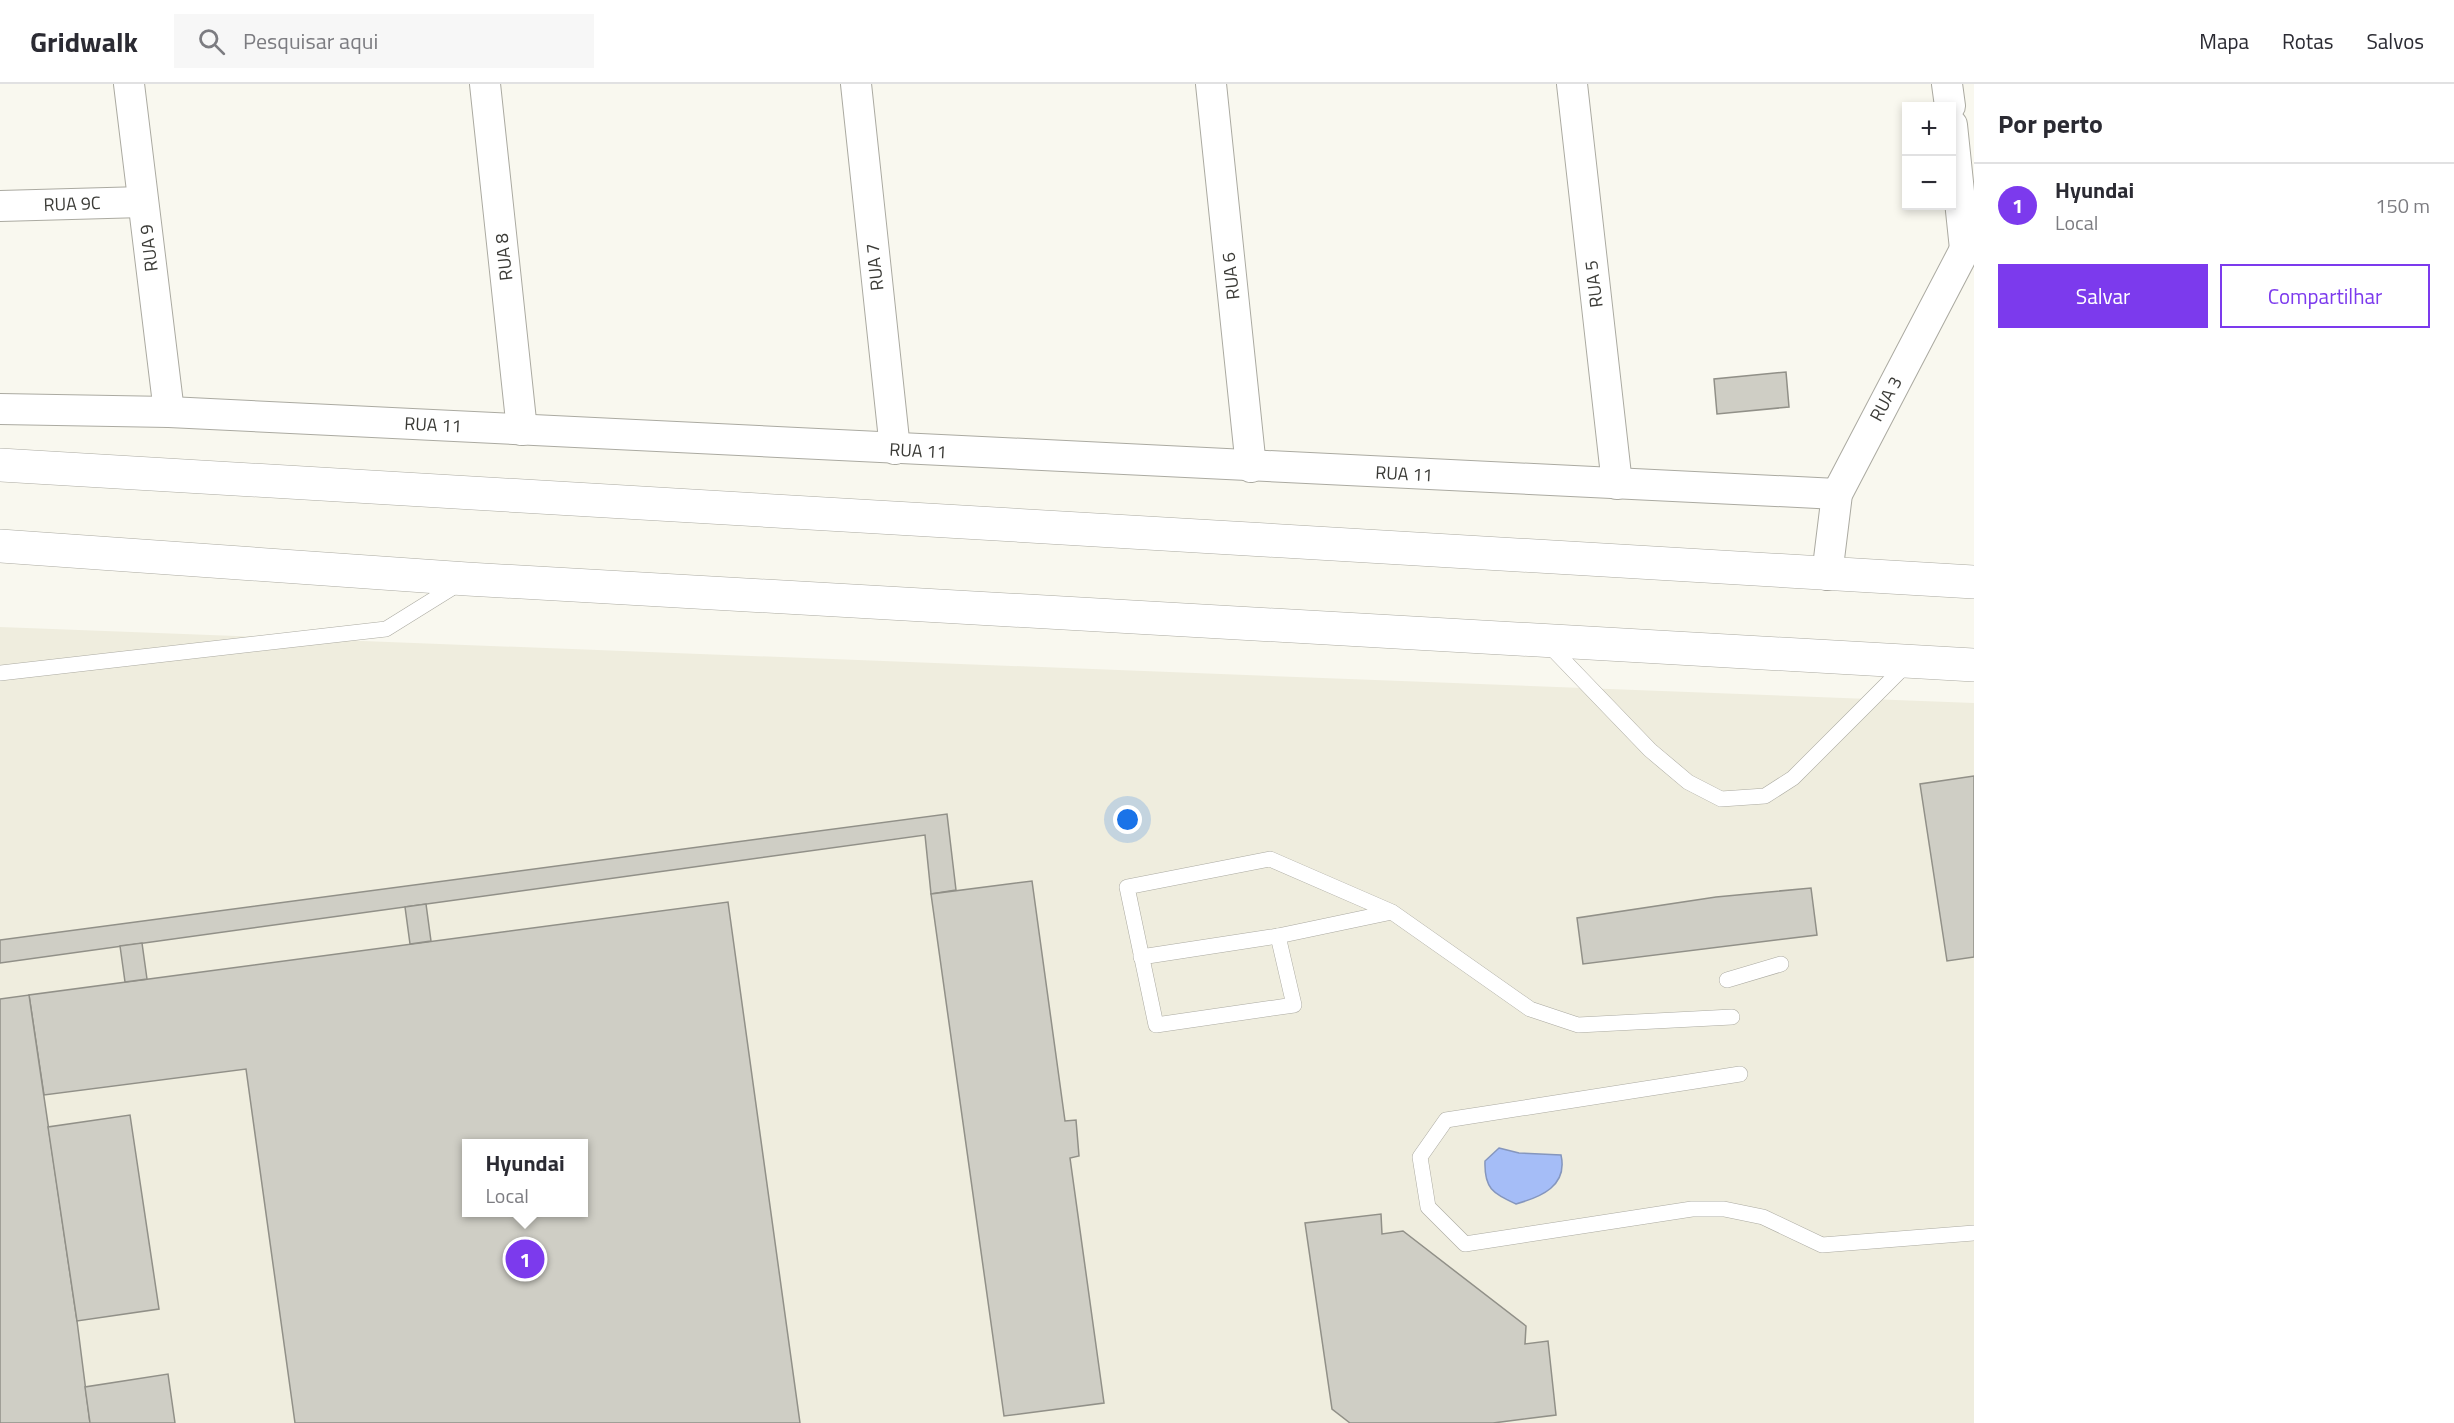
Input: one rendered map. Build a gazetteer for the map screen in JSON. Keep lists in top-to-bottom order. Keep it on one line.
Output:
{"streets":{"street":["RUA 9C","RUA 9","RUA 8","RUA 7","RUA 6","RUA 5","RUA 3","RUA 11"]},"crossings":[["RUA 9C","RUA 9"],["RUA 9","RUA 11"],["RUA 8","RUA 11"],["RUA 7","RUA 11"],["RUA 6","RUA 11"],["RUA 5","RUA 11"],["RUA 3","RUA 11"]],"page":{"header":"Gridwalk","search":"Pesquisar aqui","nav":["Mapa","Rotas","Salvos"],"heading":"Por perto","map_buttons":["+","−"],"list":[{"mark":"1","name":"Hyundai","note":"Local","value":"150 m"}],"buttons":["Salvar","Compartilhar"],"popup":["Hyundai","Local"],"pins":"1"}}
